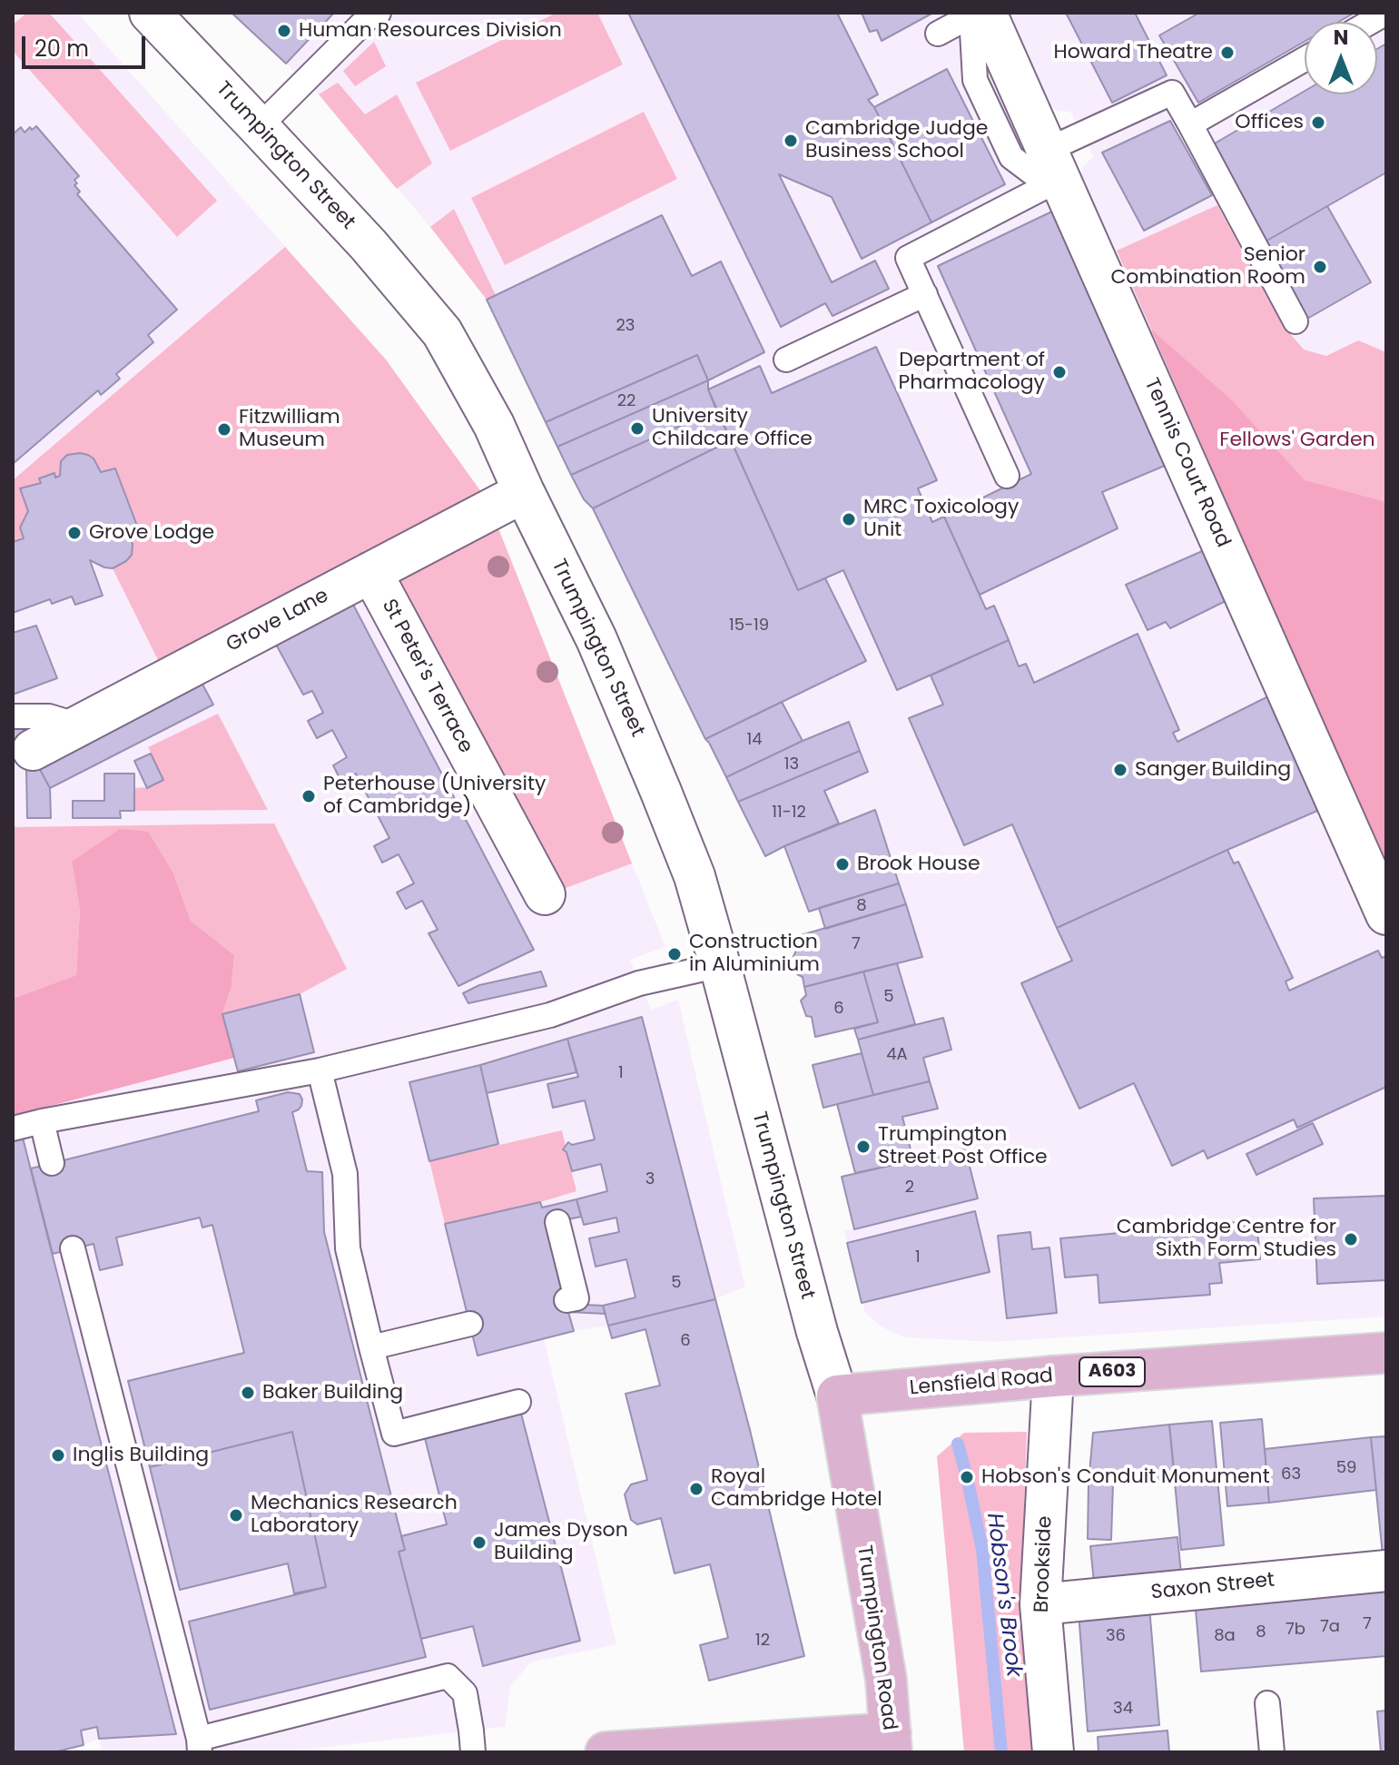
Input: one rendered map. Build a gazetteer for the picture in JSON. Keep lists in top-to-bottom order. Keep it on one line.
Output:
{"streets":{"main road":["A603","Lensfield Road","Trumpington Road"],"street":["Trumpington Street","Tennis Court Road","Grove Lane","St Peter's Terrace","Brookside","Saxon Street"]},"crossings":[["Trumpington Street","Grove Lane"],["Trumpington Street","Lensfield Road"],["Trumpington Street","Trumpington Road"],["Grove Lane","St Peter's Terrace"],["Lensfield Road","Brookside"],["Lensfield Road","Trumpington Road"],["Brookside","Saxon Street"]],"water":["Hobson's Brook"],"parks":["Fellows' Garden"],"places":["Human Resources Division","Howard Theatre","Offices","Cambridge Judge Business School","Senior Combination Room","Department of Pharmacology","University Childcare Office","Fitzwilliam Museum","MRC Toxicology Unit","Grove Lodge","Sanger Building","Peterhouse (University of Cambridge)","Brook House","Construction in Aluminium","Trumpington Street Post Office","Cambridge Centre for Sixth Form Studies","Baker Building","Inglis Building","Hobson's Conduit Monument","Royal Cambridge Hotel","Mechanics Research Laboratory","James Dyson Building"],"house_numbers":["23","22","15-19","14","13","11-12","8","7","5","6","4A","1","3","2","1","5","6","59","63","7","7a","7b","8","36","8a","12","34"],"scale_bar":"20 m","north":"top"}
